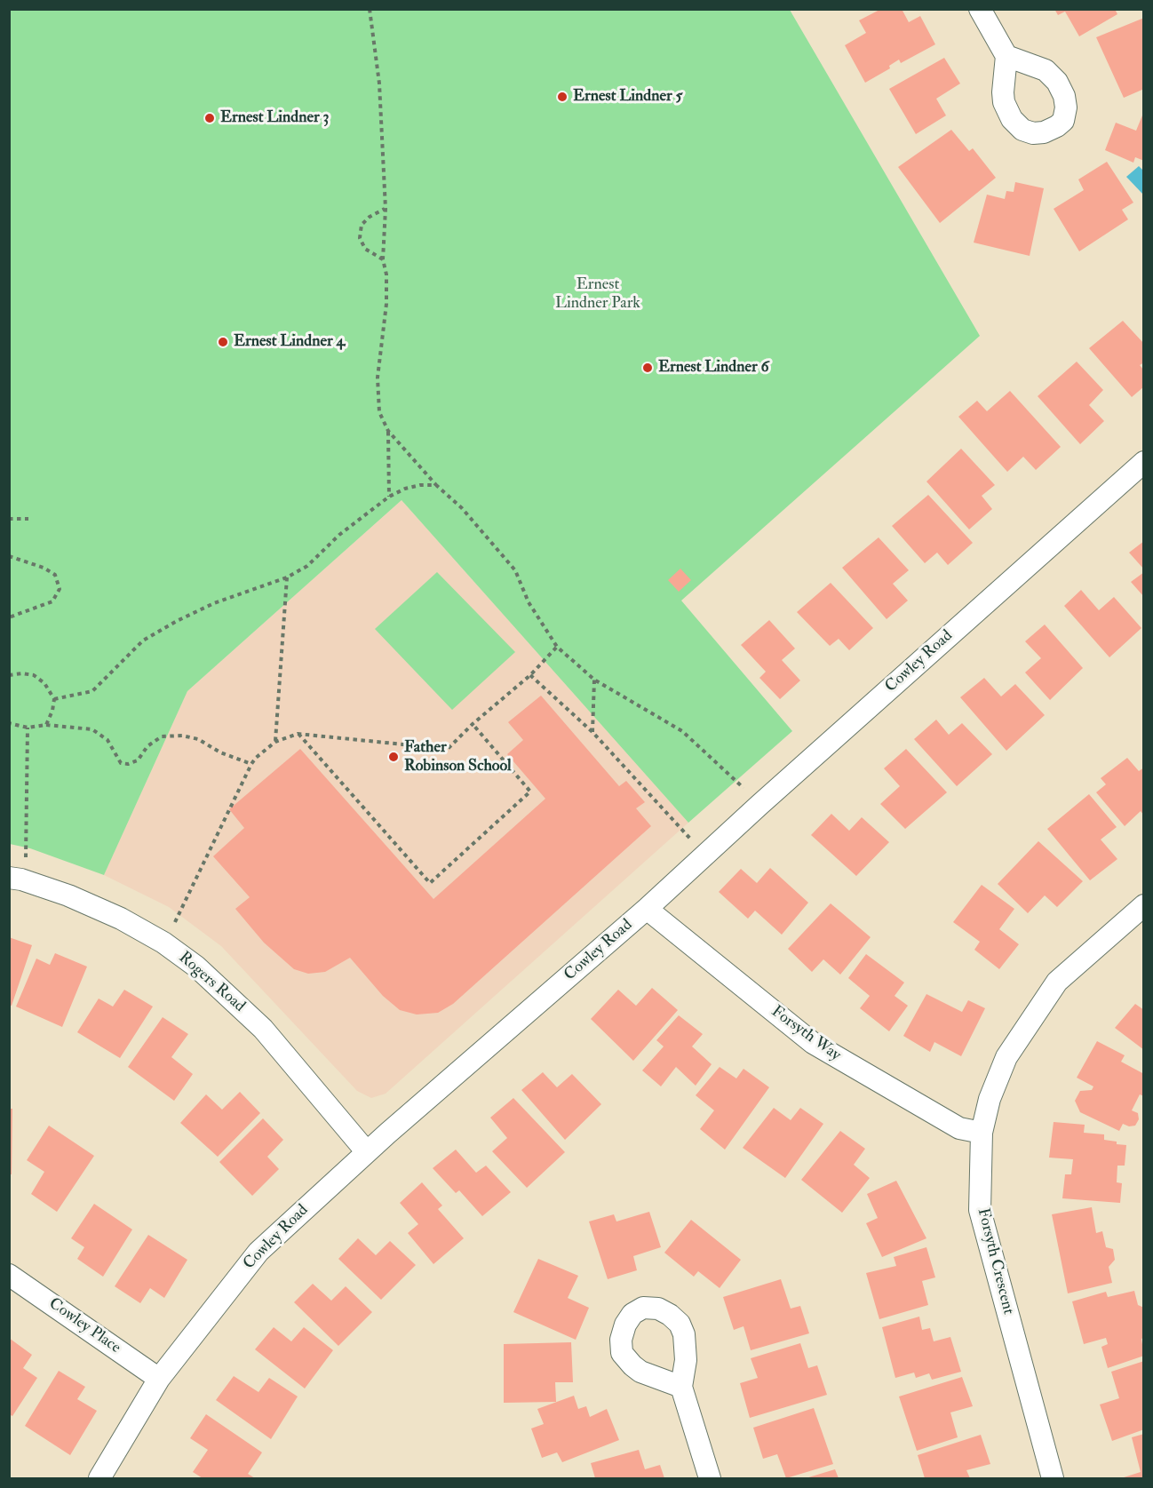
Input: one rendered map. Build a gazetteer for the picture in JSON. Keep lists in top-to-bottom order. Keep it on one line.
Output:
{"streets":{"street":["Cowley Road","Rogers Road","Forsyth Way","Forsyth Crescent","Cowley Place"]},"crossings":[["Cowley Road","Rogers Road"],["Cowley Road","Forsyth Way"],["Cowley Road","Cowley Place"],["Forsyth Way","Forsyth Crescent"]],"parks":["Ernest Lindner Park"],"places":["Ernest Lindner 5","Ernest Lindner 3","Ernest Lindner 4","Ernest Lindner 6","Father Robinson School"]}
